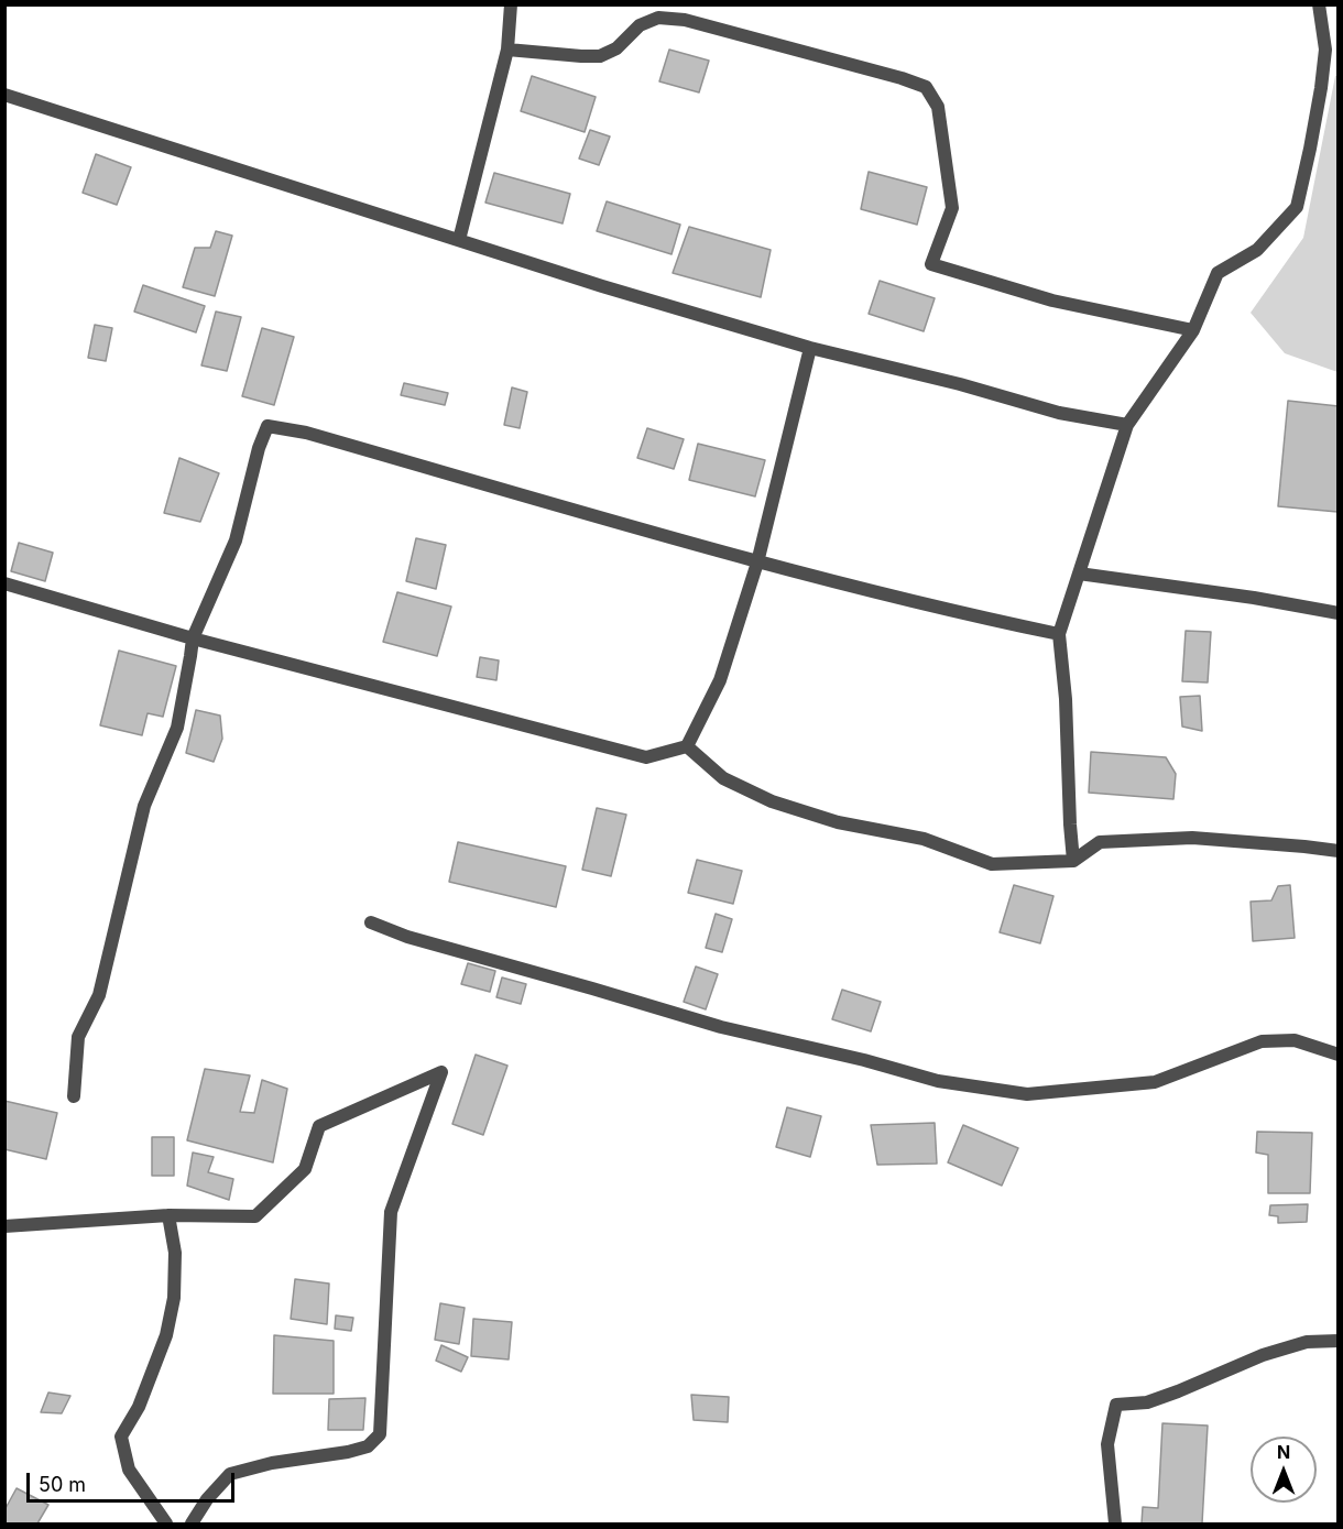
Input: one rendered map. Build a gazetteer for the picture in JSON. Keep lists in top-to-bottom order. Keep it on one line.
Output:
{"scale_bar":"50 m","north":"top"}
